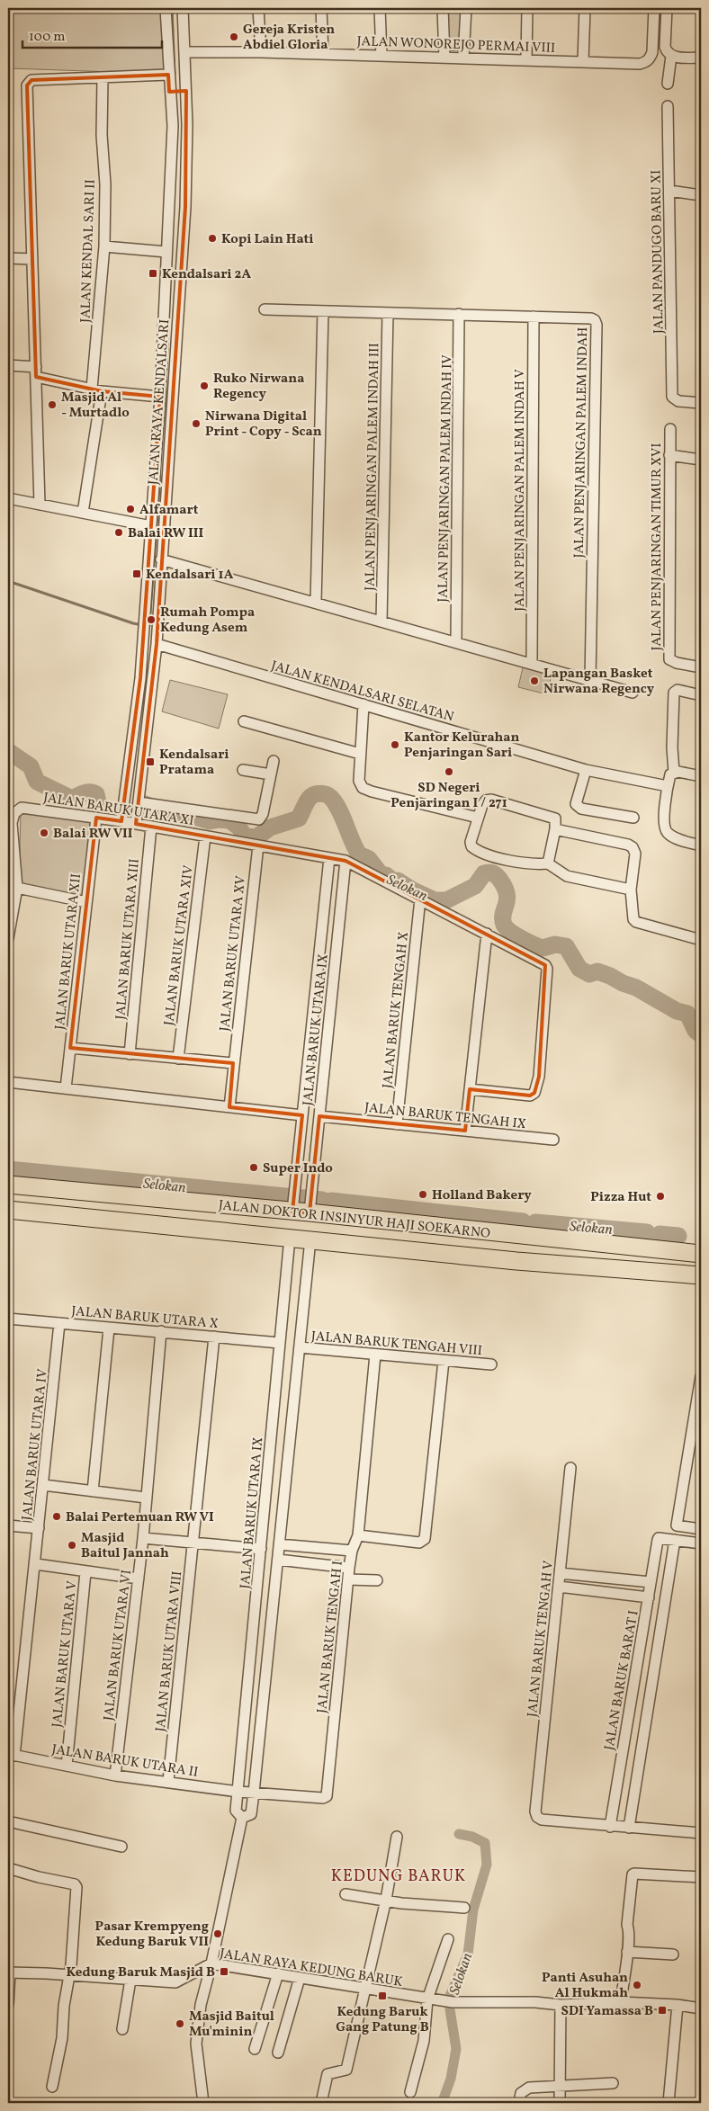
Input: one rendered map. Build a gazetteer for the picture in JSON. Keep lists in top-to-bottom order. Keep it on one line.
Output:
{"streets":{"main road":["JALAN DOKTOR INSINYUR HAJI SOEKARNO"],"street":["JALAN WONOREJO PERMAI VIII","JALAN KENDAL SARI II","JALAN PANDUGO BARU XI","JALAN RAYA KENDALSARI","JALAN PENJARINGAN PALEM INDAH","JALAN PENJARINGAN PALEM INDAH III","JALAN PENJARINGAN PALEM INDAH IV","JALAN PENJARINGAN PALEM INDAH V","JALAN PENJARINGAN TIMUR XVI","JALAN KENDALSARI SELATAN","JALAN BARUK UTARA XI","JALAN BARUK UTARA XIII","JALAN BARUK UTARA XIV","JALAN BARUK UTARA XII","JALAN BARUK UTARA XV","JALAN BARUK TENGAH X","JALAN BARUK UTARA IX","JALAN BARUK TENGAH IX","JALAN BARUK UTARA X","JALAN BARUK TENGAH VIII","JALAN BARUK UTARA IV","JALAN BARUK TENGAH I","JALAN BARUK TENGAH V","JALAN BARUK UTARA VI","JALAN BARUK UTARA VIII","JALAN BARUK UTARA V","JALAN BARUK BARAT I","JALAN BARUK UTARA II","JALAN RAYA KEDUNG BARUK"]},"crossings":[["JALAN WONOREJO PERMAI VIII","JALAN RAYA KENDALSARI"],["JALAN RAYA KENDALSARI","JALAN KENDALSARI SELATAN"],["JALAN RAYA KENDALSARI","JALAN BARUK UTARA XI"],["JALAN PENJARINGAN PALEM INDAH","JALAN PENJARINGAN PALEM INDAH III"],["JALAN PENJARINGAN PALEM INDAH","JALAN PENJARINGAN PALEM INDAH IV"],["JALAN PENJARINGAN PALEM INDAH","JALAN PENJARINGAN PALEM INDAH V"],["JALAN BARUK UTARA XI","JALAN BARUK UTARA XIII"],["JALAN BARUK UTARA XI","JALAN BARUK UTARA XIV"],["JALAN BARUK UTARA XI","JALAN BARUK UTARA XII"],["JALAN BARUK UTARA XI","JALAN BARUK UTARA XV"],["JALAN BARUK UTARA XI","JALAN BARUK UTARA IX"],["JALAN BARUK UTARA XII","JALAN BARUK UTARA IX"],["JALAN BARUK UTARA XV","JALAN BARUK UTARA IX"],["JALAN BARUK TENGAH X","JALAN BARUK TENGAH IX"],["JALAN BARUK UTARA IX","JALAN BARUK TENGAH IX"],["JALAN BARUK UTARA IX","JALAN DOKTOR INSINYUR HAJI SOEKARNO"],["JALAN BARUK UTARA IX","JALAN BARUK UTARA X"],["JALAN BARUK UTARA IX","JALAN BARUK UTARA II"],["JALAN BARUK UTARA X","JALAN BARUK UTARA IV"],["JALAN BARUK UTARA X","JALAN BARUK UTARA VI"],["JALAN BARUK UTARA X","JALAN BARUK UTARA VIII"],["JALAN BARUK TENGAH VIII","JALAN BARUK TENGAH I"],["JALAN BARUK UTARA IV","JALAN BARUK UTARA II"],["JALAN BARUK TENGAH I","JALAN BARUK UTARA II"],["JALAN BARUK TENGAH V","JALAN BARUK BARAT I"],["JALAN BARUK UTARA VI","JALAN BARUK UTARA II"],["JALAN BARUK UTARA VIII","JALAN BARUK UTARA II"],["JALAN BARUK UTARA V","JALAN BARUK UTARA II"]],"districts":["KEDUNG BARUK"],"water":["Selokan"],"places":{"other":["Gereja Kristen Abdiel Gloria","Kopi Lain Hati","Ruko Nirwana Regency","Masjid Al - Murtadlo","Nirwana Digital Print - Copy - Scan","Alfamart","Balai RW III","Rumah Pompa Kedung Asem","Lapangan Basket Nirwana Regency","Kantor Kelurahan Penjaringan Sari","SD Negeri Penjaringan I / 271","Balai RW VII","Super Indo","Holland Bakery","Pizza Hut","Balai Pertemuan RW VI","Masjid Baitul Jannah","Pasar Krempyeng Kedung Baruk VII","Panti Asuhan Al Hukmah","Masjid Baitul Mu'minin"],"transit":["Kendalsari 2A","Kendalsari 1A","Kendalsari Pratama","Kedung Baruk Masjid B","Kedung Baruk Gang Patung B","SDI Yamassa B"]},"scale_bar":"100 m"}
